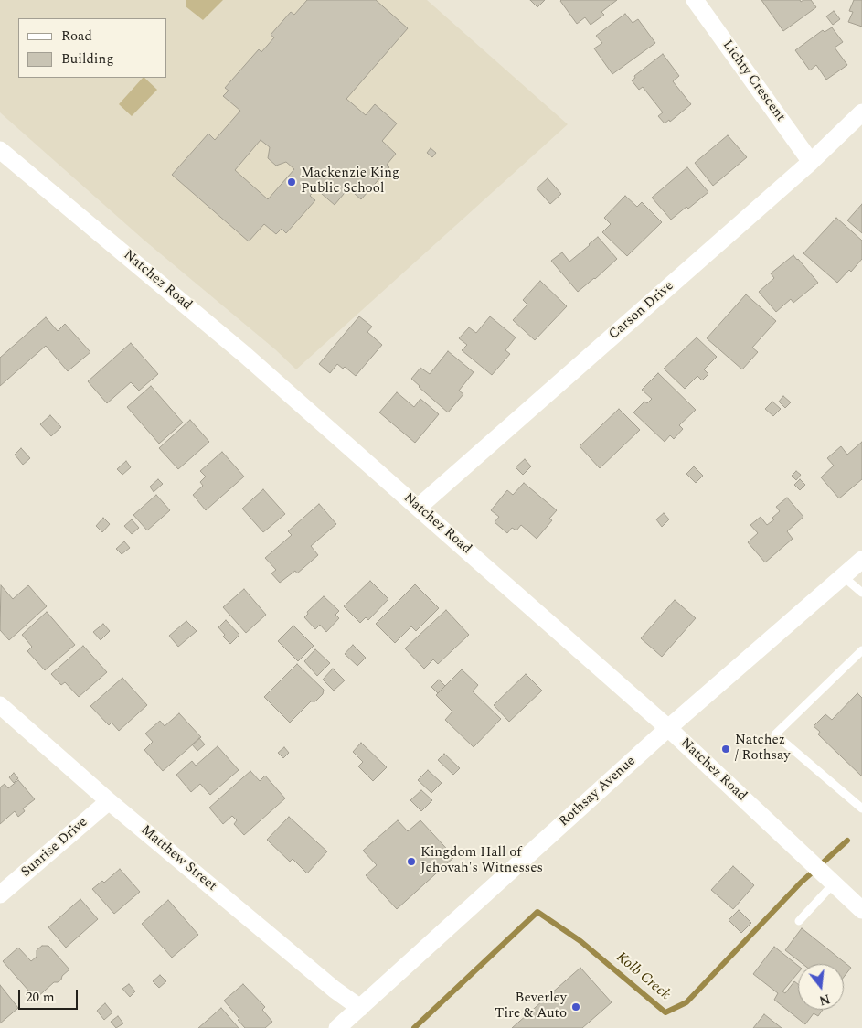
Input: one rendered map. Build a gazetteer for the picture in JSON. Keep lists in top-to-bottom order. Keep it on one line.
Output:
{"streets":{"street":["Lichty Crescent","Natchez Road","Carson Drive","Rothsay Avenue","Sunrise Drive","Matthew Street"]},"crossings":[["Lichty Crescent","Carson Drive"],["Natchez Road","Carson Drive"],["Natchez Road","Rothsay Avenue"],["Rothsay Avenue","Matthew Street"],["Sunrise Drive","Matthew Street"]],"water":["Kolb Creek"],"places":["Mackenzie King Public School","Natchez / Rothsay","Kingdom Hall of Jehovah's Witnesses","Beverley Tire & Auto"],"legend":["Road","Building"],"scale_bar":"20 m","north":"bottom"}
